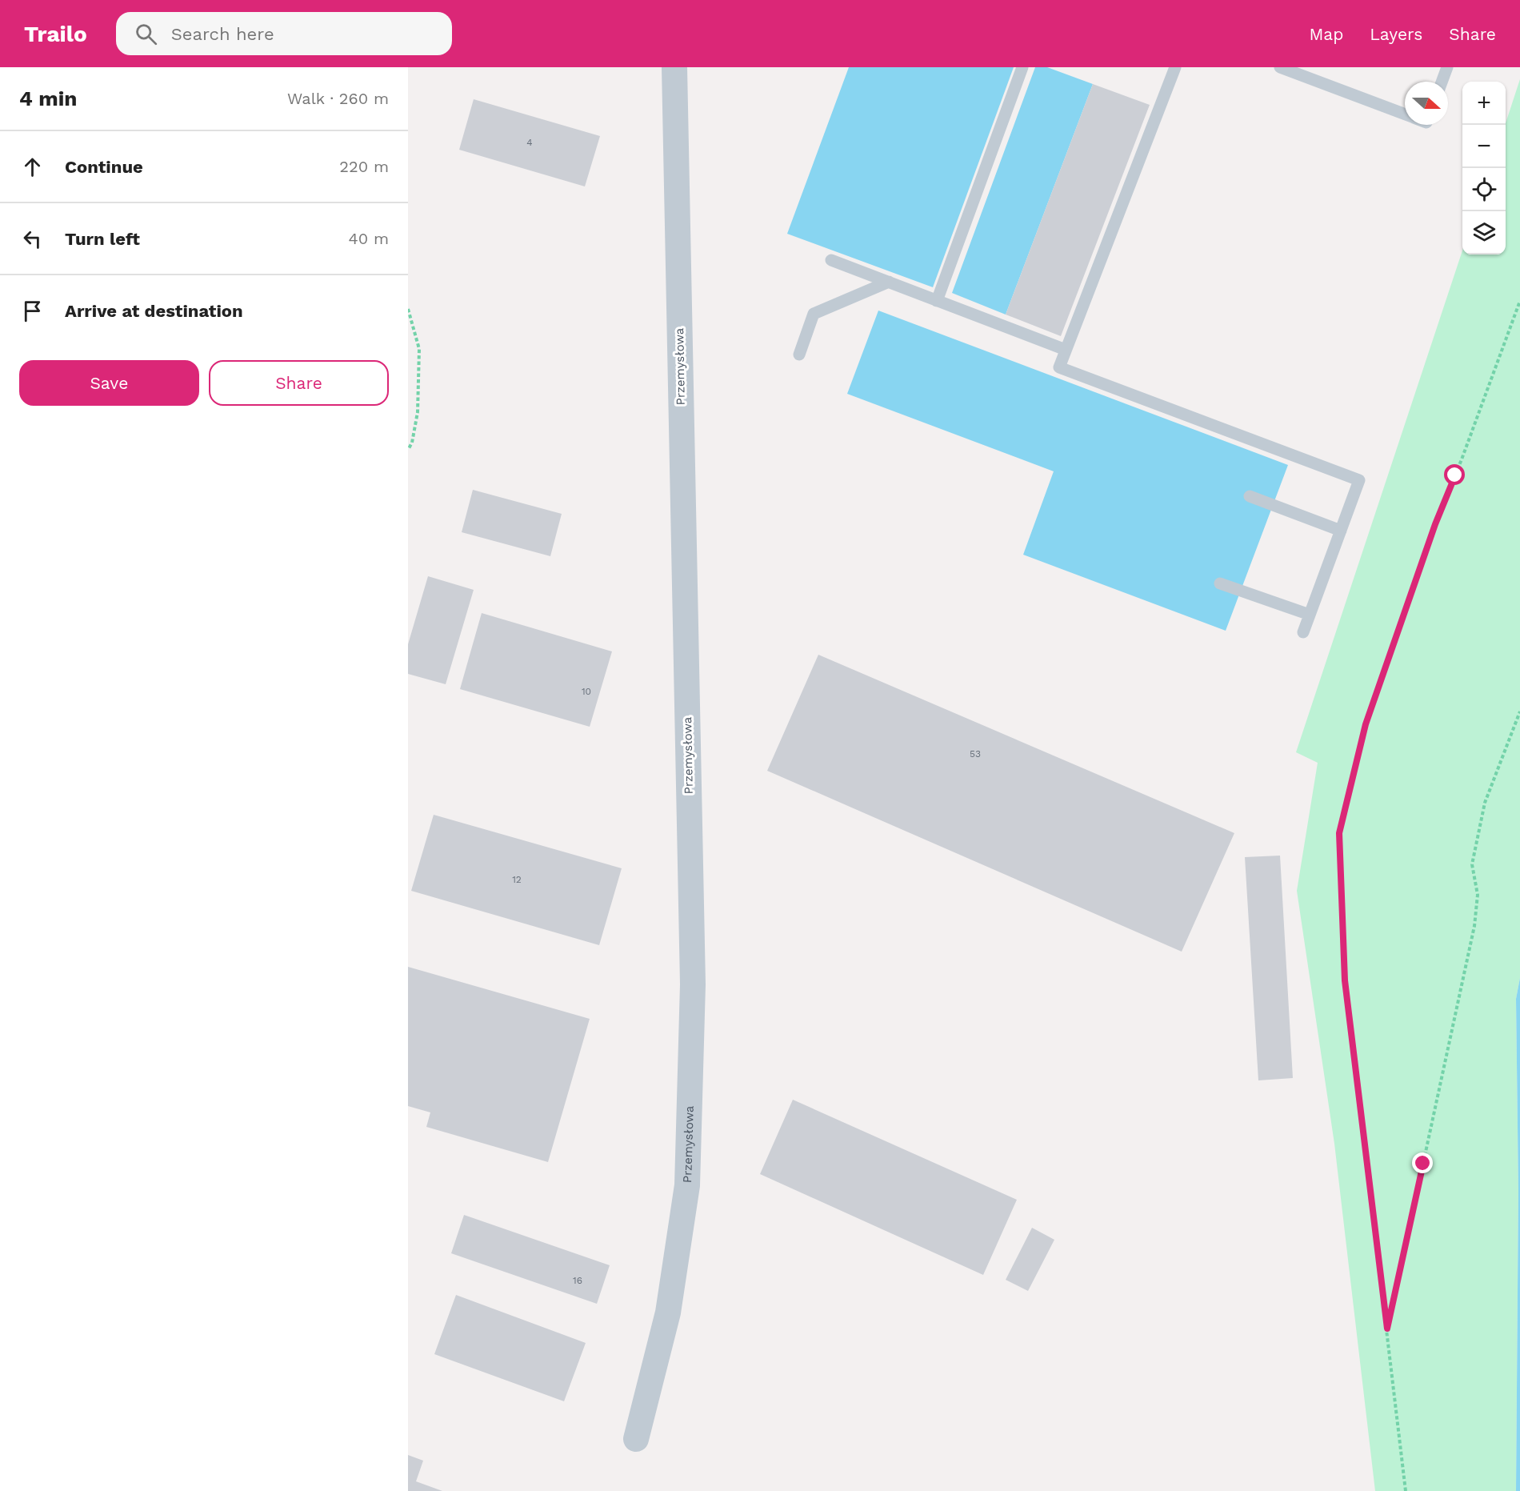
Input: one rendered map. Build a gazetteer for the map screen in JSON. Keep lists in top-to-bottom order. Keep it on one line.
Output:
{"streets":{"street":["Przemysłowa"]},"house_numbers":["4","10","53","12","16"],"north":"right","page":{"header":"Trailo","search":"Search here","nav":["Map","Layers","Share"],"heading":["4 min","Walk · 260 m"],"map_buttons":["+","−"],"list":[["Continue","220 m"],["Turn left","40 m"],"Arrive at destination"],"buttons":["Save","Share"]}}
